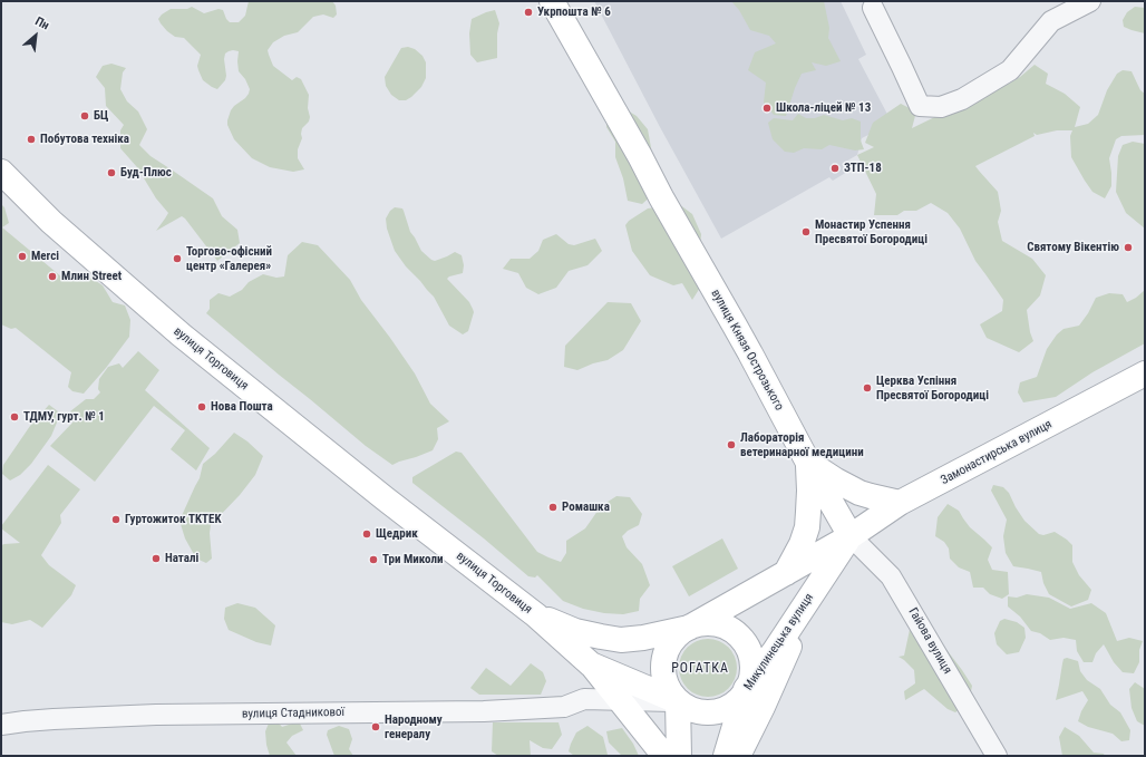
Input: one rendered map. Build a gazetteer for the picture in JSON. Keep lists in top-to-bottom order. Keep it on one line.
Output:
{"streets":{"main road":["вулиця Князя Острозького","вулиця Торговиця","Замонастирська вулиця","Микулинецька вулиця"],"street":["Гайова вулиця","вулиця Стадникової"]},"crossings":[["вулиця Князя Острозького","Замонастирська вулиця"],["вулиця Князя Острозького","Гайова вулиця"],["вулиця Князя Острозького","Микулинецька вулиця"],["вулиця Торговиця","Микулинецька вулиця"],["Замонастирська вулиця","Гайова вулиця"],["Замонастирська вулиця","Микулинецька вулиця"],["Гайова вулиця","Микулинецька вулиця"]],"districts":["РОГАТКА"],"places":["Укрпошта № 6","Школа-ліцей № 13","БЦ","Побутова техніка","ЗТП-18","Буд-Плюс","Монастир Успення Пресвятої Богородиці","Святому Вікентію","Merci","Торгово-офісний центр «Галерея»","Млин Street","Церква Успіння Пресвятої Богородиці","Нова Пошта","ТДМУ, гурт. № 1","Лабораторія ветеринарної медицини","Ромашка","Гуртожиток TKTEK","Щедрик","Наталі","Три Миколи","Народному генералу"],"north":"top right"}
